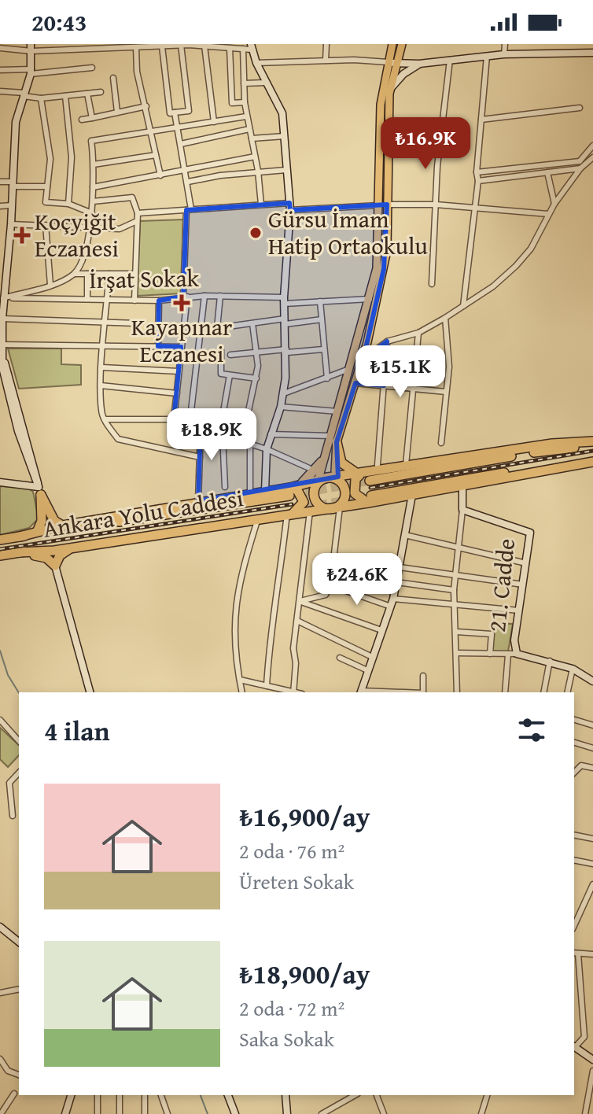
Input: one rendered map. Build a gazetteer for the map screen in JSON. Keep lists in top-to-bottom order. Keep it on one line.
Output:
{"streets":{"highway":["Ankara Yolu Caddesi"],"main road":["21. Cadde"],"street":["İrşat Sokak"]},"places":{"other":["Gürsu İmam Hatip Ortaokulu"],"health":["Koçyiğit Eczanesi","Kayapınar Eczanesi"]},"page":{"status":"20:43","price":["₺16.9K","₺15.1K","₺18.9K","₺24.6K"],"heading":"4 ilan","list":[{"name":"₺16,900/ay","note":"2 oda · 76 m² · Üreten Sokak"},{"name":"₺18,900/ay","note":"2 oda · 72 m² · Saka Sokak"}]}}
